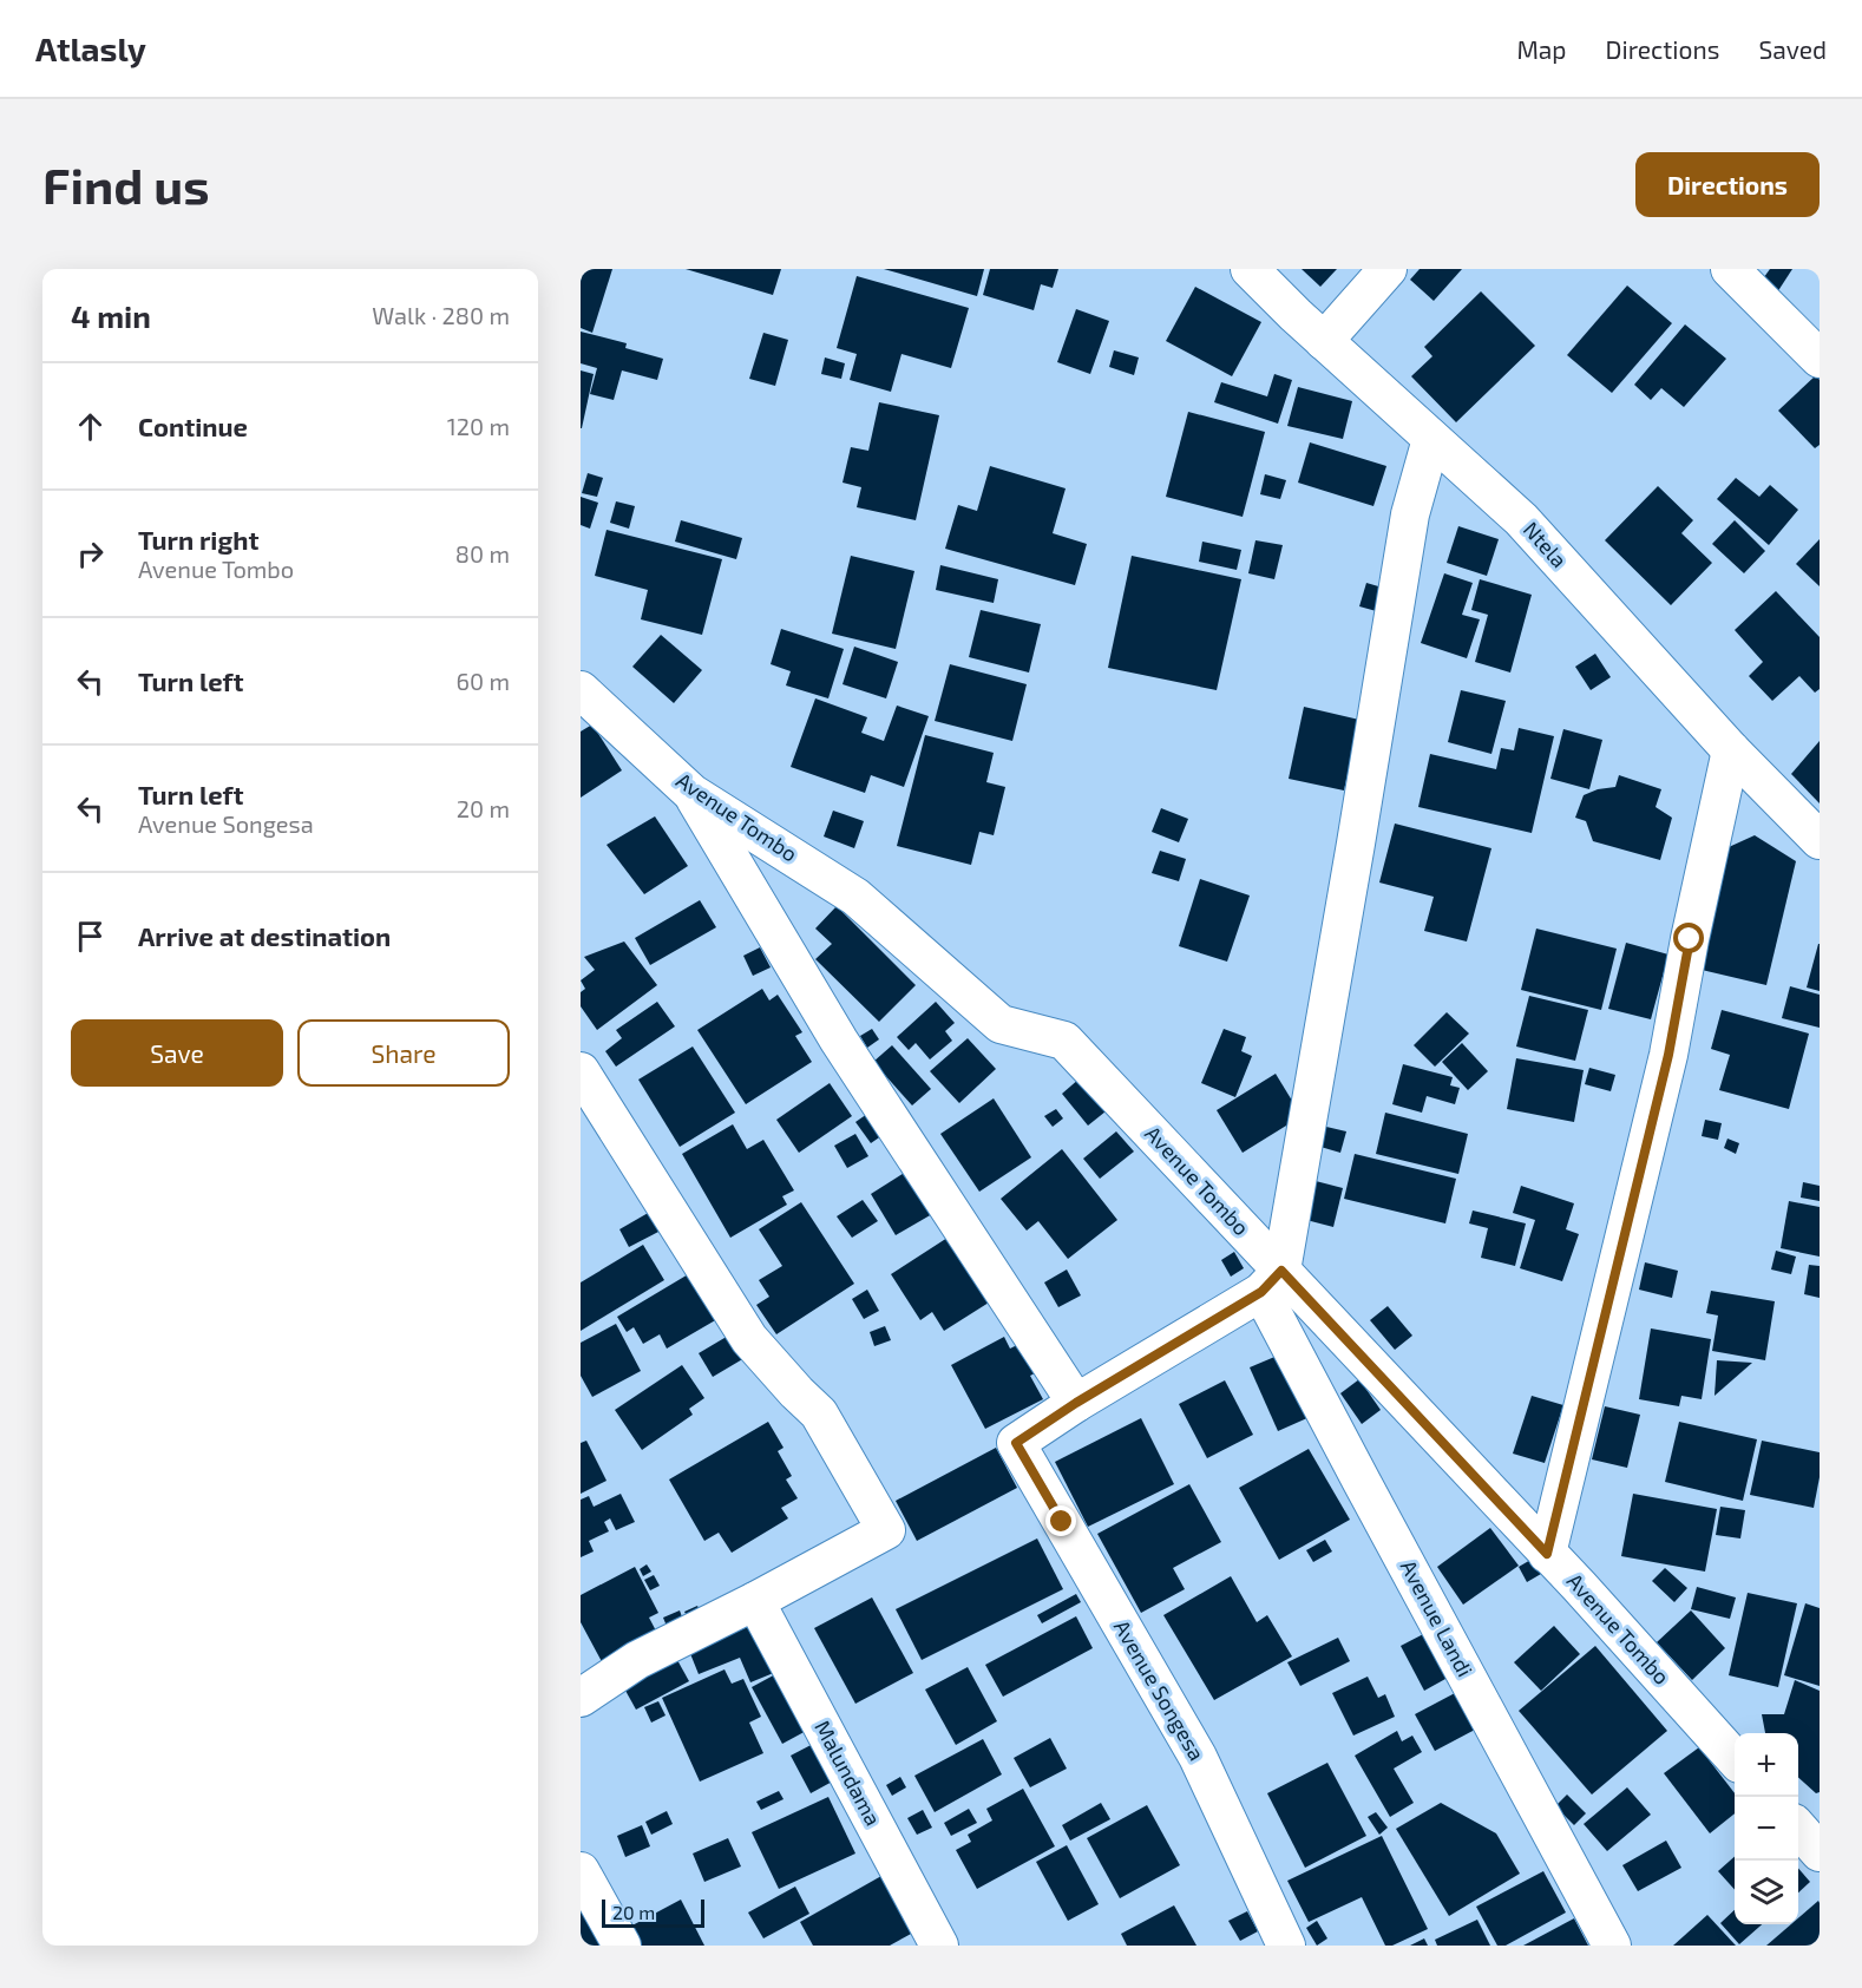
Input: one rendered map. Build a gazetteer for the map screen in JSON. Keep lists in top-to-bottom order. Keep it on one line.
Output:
{"streets":{"street":["Ntela","Avenue Tombo","Avenue Landi","Avenue Songesa","Malundama"]},"crossings":[["Avenue Tombo","Avenue Landi"]],"scale_bar":"20 m","page":{"header":"Atlasly","nav":["Map","Directions","Saved"],"buttons":["Directions",["Save","Share"]],"title":"Find us","heading":["4 min","Walk · 280 m"],"list":[["Continue","120 m"],["Turn right","Avenue Tombo","80 m"],["Turn left","60 m"],["Turn left","Avenue Songesa","20 m"],"Arrive at destination"],"map_buttons":["+","−"],"scale":"20 m"}}
